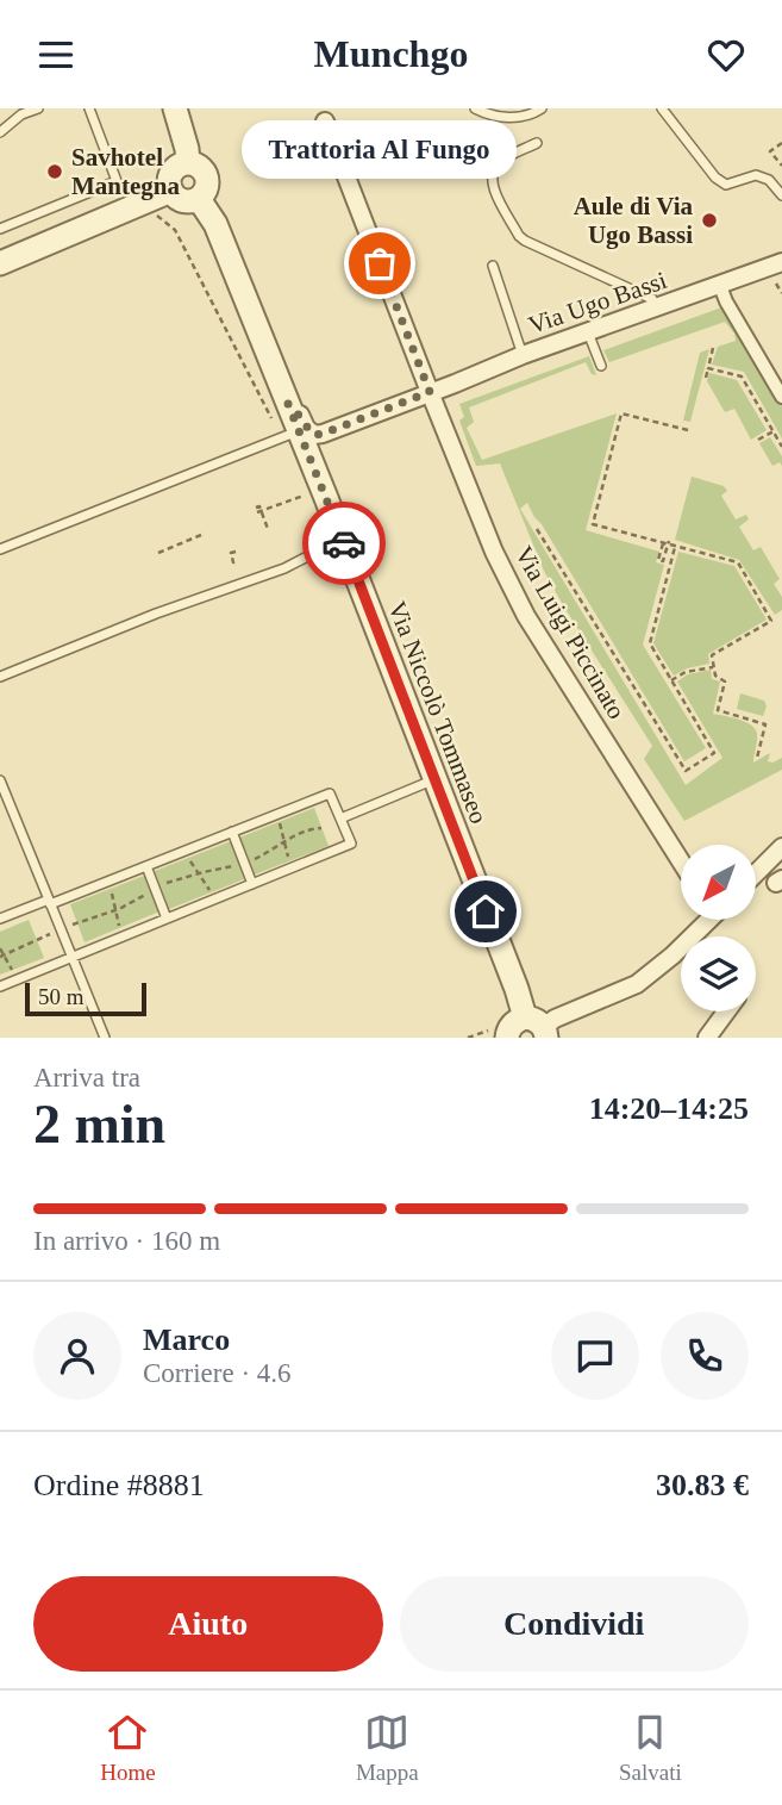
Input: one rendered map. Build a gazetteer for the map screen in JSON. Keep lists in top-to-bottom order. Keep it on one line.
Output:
{"streets":{"street":["Via Ugo Bassi","Via Luigi Piccinato","Via Niccolò Tommaseo"]},"crossings":[["Via Ugo Bassi","Via Luigi Piccinato"],["Via Ugo Bassi","Via Niccolò Tommaseo"]],"places":["Savhotel Mantegna","Aule di Via Ugo Bassi","Trattoria Al Fungo"],"scale_bar":"50 m","north":"bottom left","page":{"header":"Munchgo","bubble":"Trattoria Al Fungo","scale":"50 m","heading":["2 min","Arriva tra","14:20–14:25"],"panel":["Marco","Corriere · 4.6","Ordine #8881","30.83 €"],"bar":"In arrivo · 160 m","buttons":["Aiuto","Condividi"],"tabs":["Home","Mappa","Salvati"]}}
